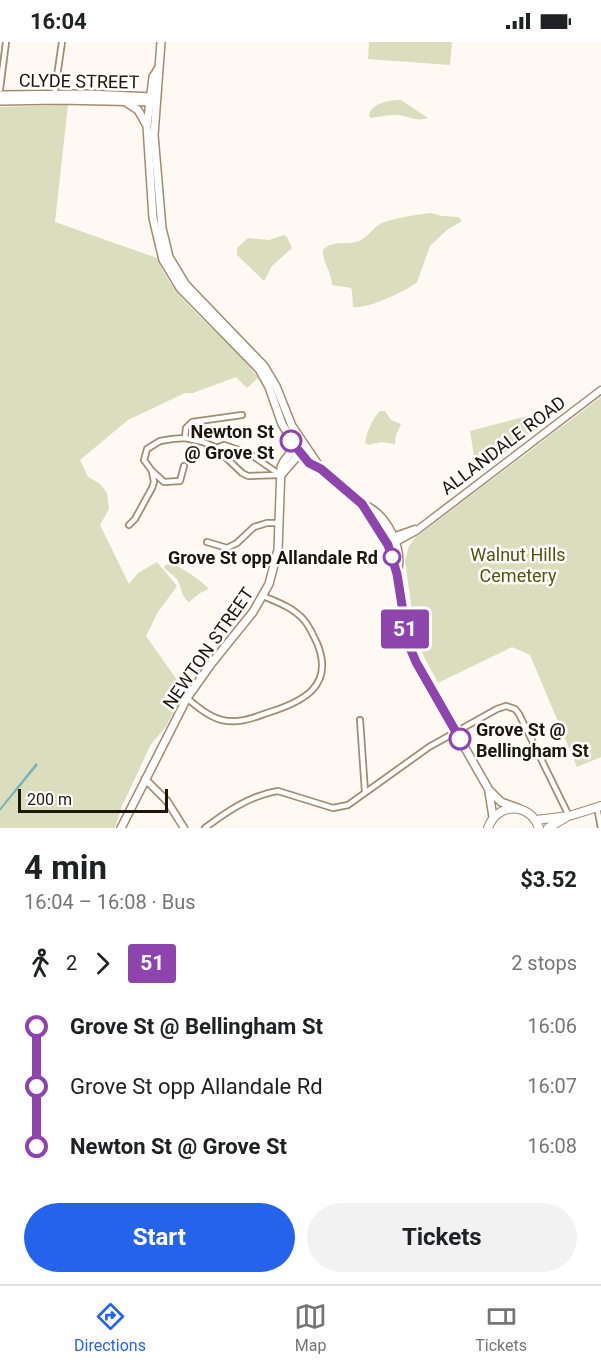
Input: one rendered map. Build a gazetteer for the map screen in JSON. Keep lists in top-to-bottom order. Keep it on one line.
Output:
{"streets":{"main road":["CLYDE STREET","NEWTON STREET"],"street":["ALLANDALE ROAD"]},"parks":["Walnut Hills Cemetery"],"places":["Newton St @ Grove St","Grove St opp Allandale Rd","Grove St @ Bellingham St"],"lines":["bus line 51"],"scale_bar":"200 m","page":{"status":"16:04","on_map":"51","scale":"200 m","heading":["4 min","16:04 – 16:08 · Bus","$3.52"],"legs":["2","51","2 stops"],"list":[{"name":"Grove St @ Bellingham St","value":"16:06"},{"name":"Grove St opp Allandale Rd","value":"16:07"},{"name":"Newton St @ Grove St","value":"16:08"}],"buttons":["Start","Tickets"],"tabs":["Directions","Map","Tickets"]}}
